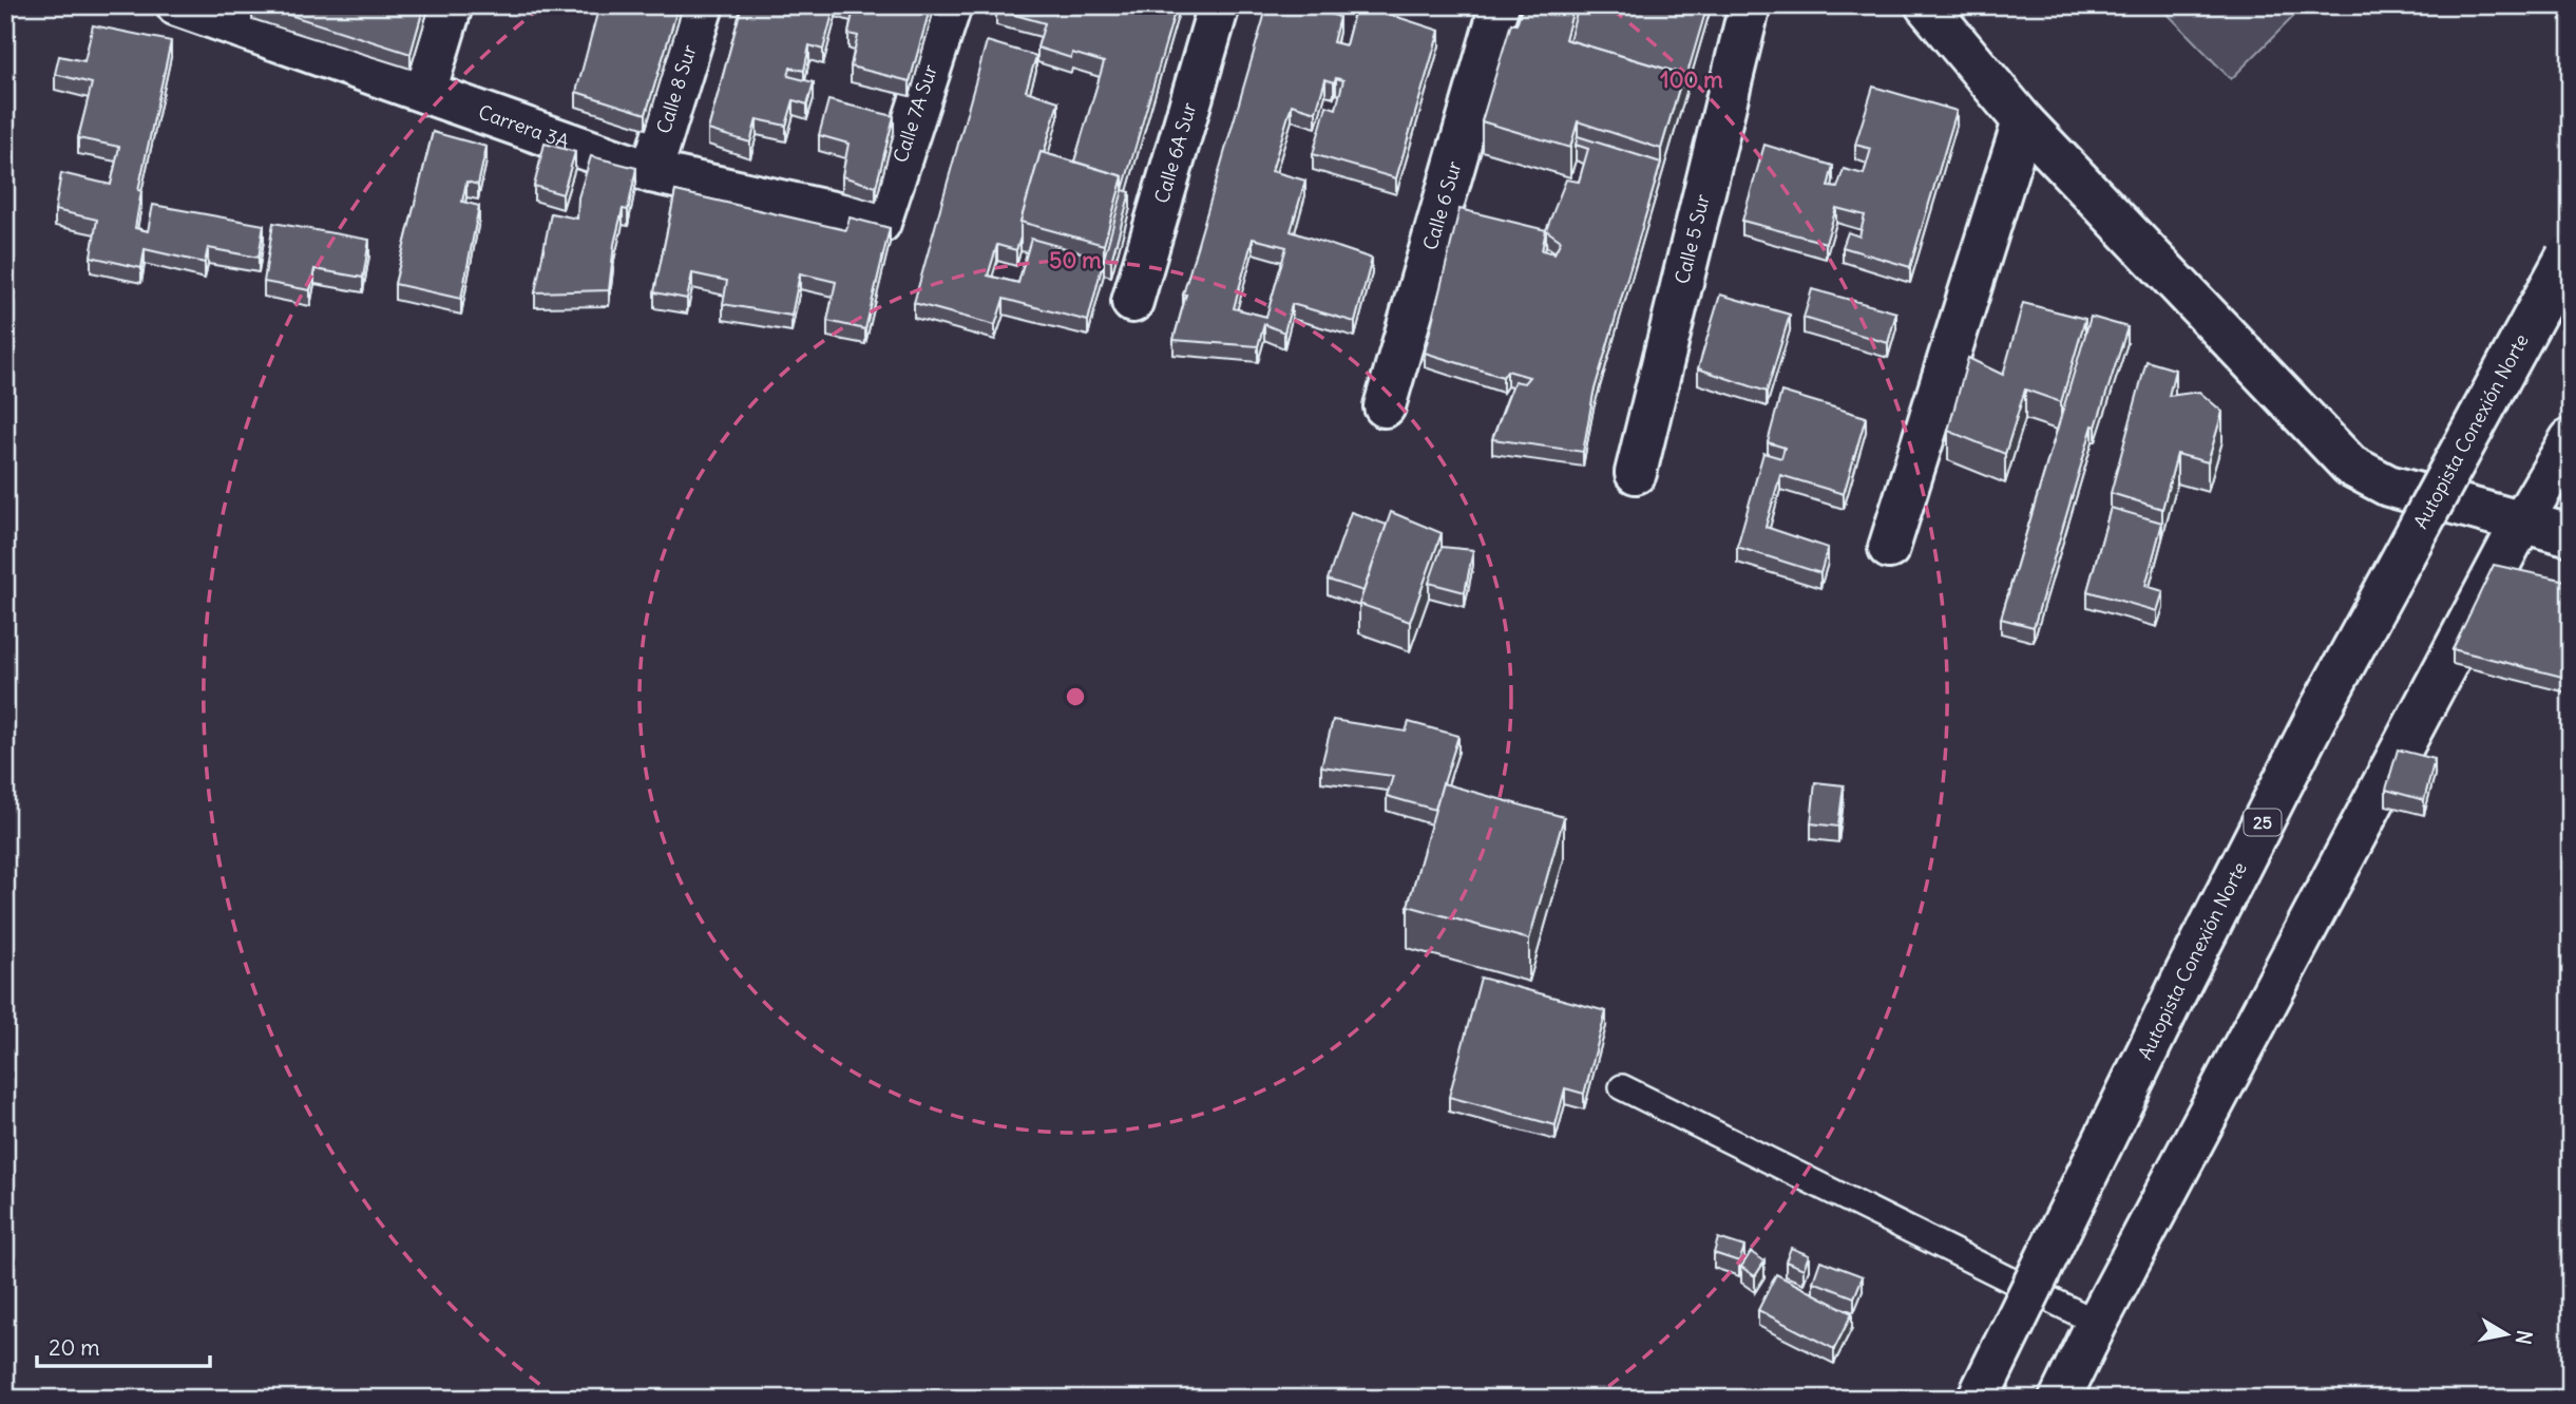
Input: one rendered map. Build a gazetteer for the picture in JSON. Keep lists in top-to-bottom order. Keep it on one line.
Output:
{"streets":{"main road":["Calle 8 Sur","Calle 7A Sur","Carrera 3A","Calle 6A Sur","Calle 6 Sur","Calle 5 Sur","Autopista Conexión Norte","25"]},"crossings":[["Calle 8 Sur","Carrera 3A"],["Calle 7A Sur","Carrera 3A"]],"scale_bar":"20 m","north":"right","rings":["100 m","50 m"]}
